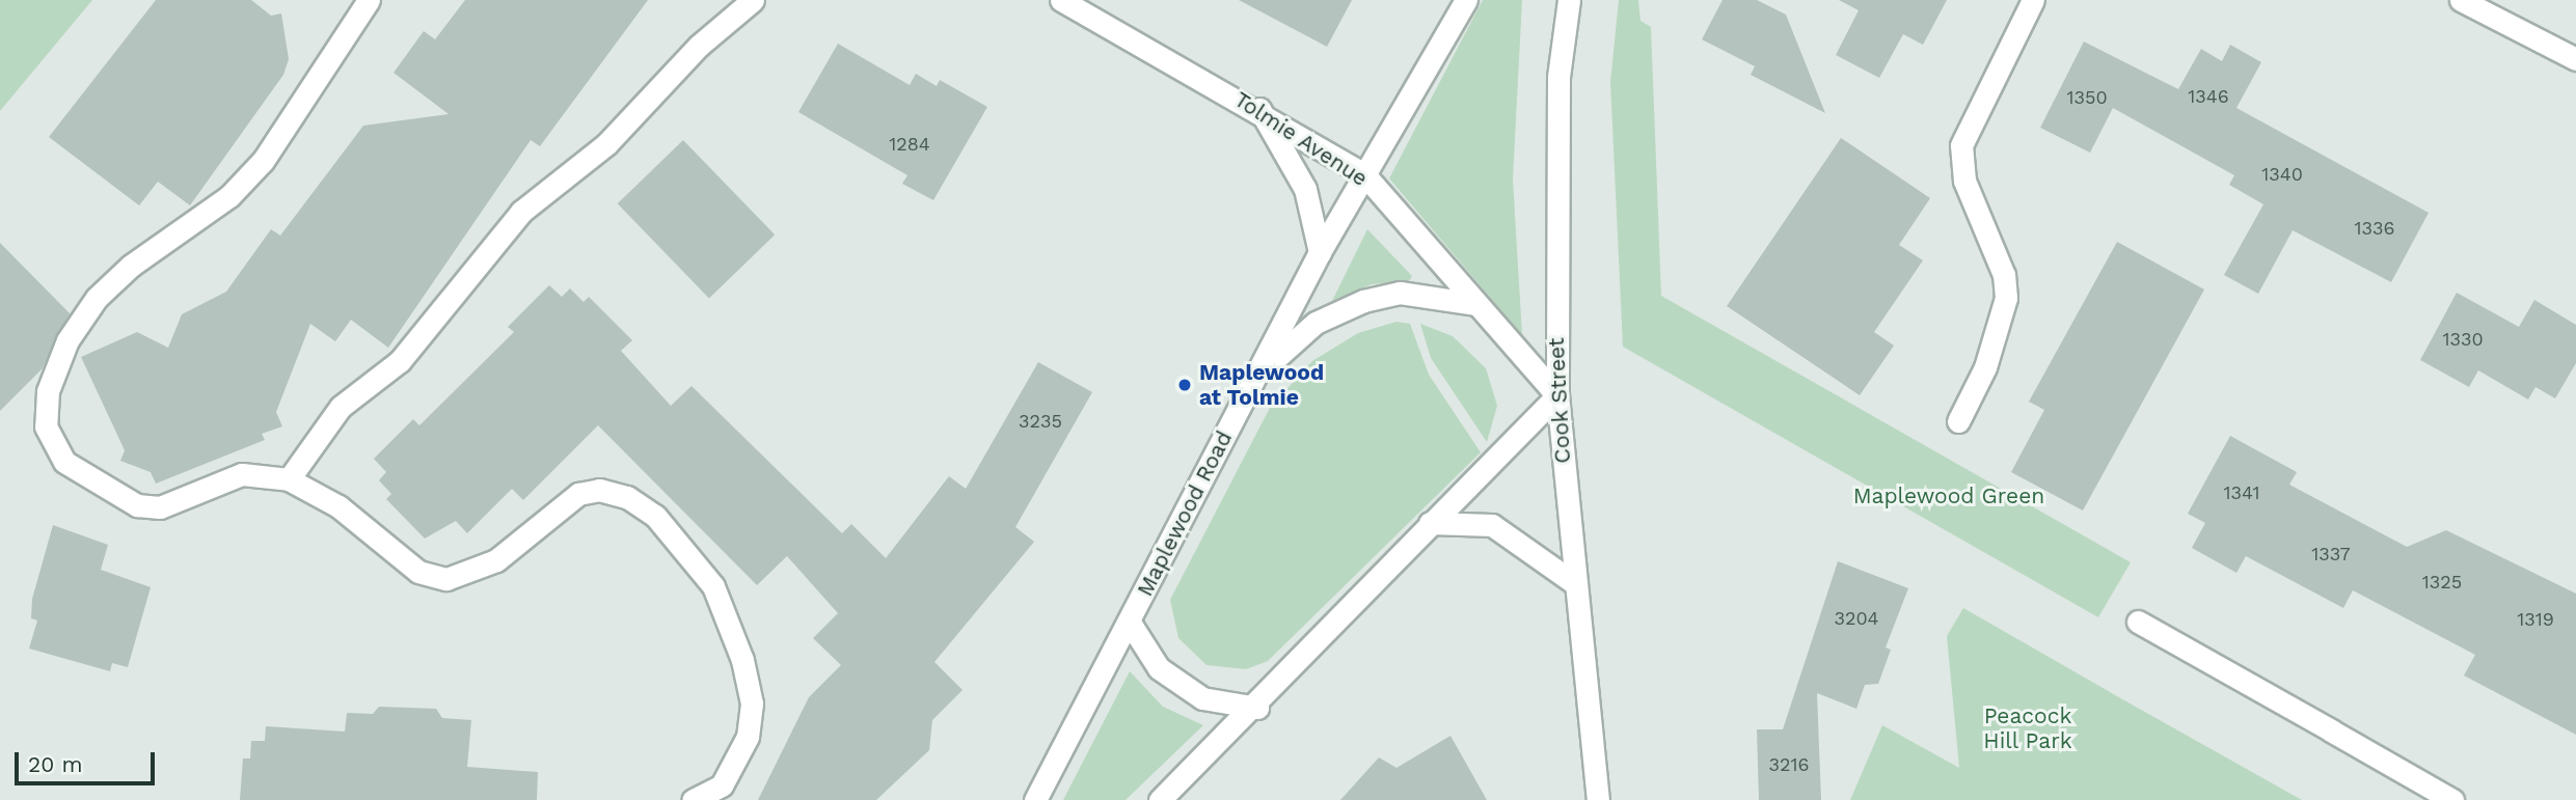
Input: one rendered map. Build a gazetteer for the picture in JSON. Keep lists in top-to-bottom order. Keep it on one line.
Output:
{"streets":{"street":["Tolmie Avenue","Cook Street","Maplewood Road"]},"crossings":[["Tolmie Avenue","Cook Street"],["Tolmie Avenue","Maplewood Road"]],"parks":["Maplewood Green","Peacock Hill Park"],"places":["Maplewood at Tolmie"],"house_numbers":["1346","1350","1284","1340","1336","1330","3235","1341","1337","1325","3204","1319","3216"],"scale_bar":"20 m"}
